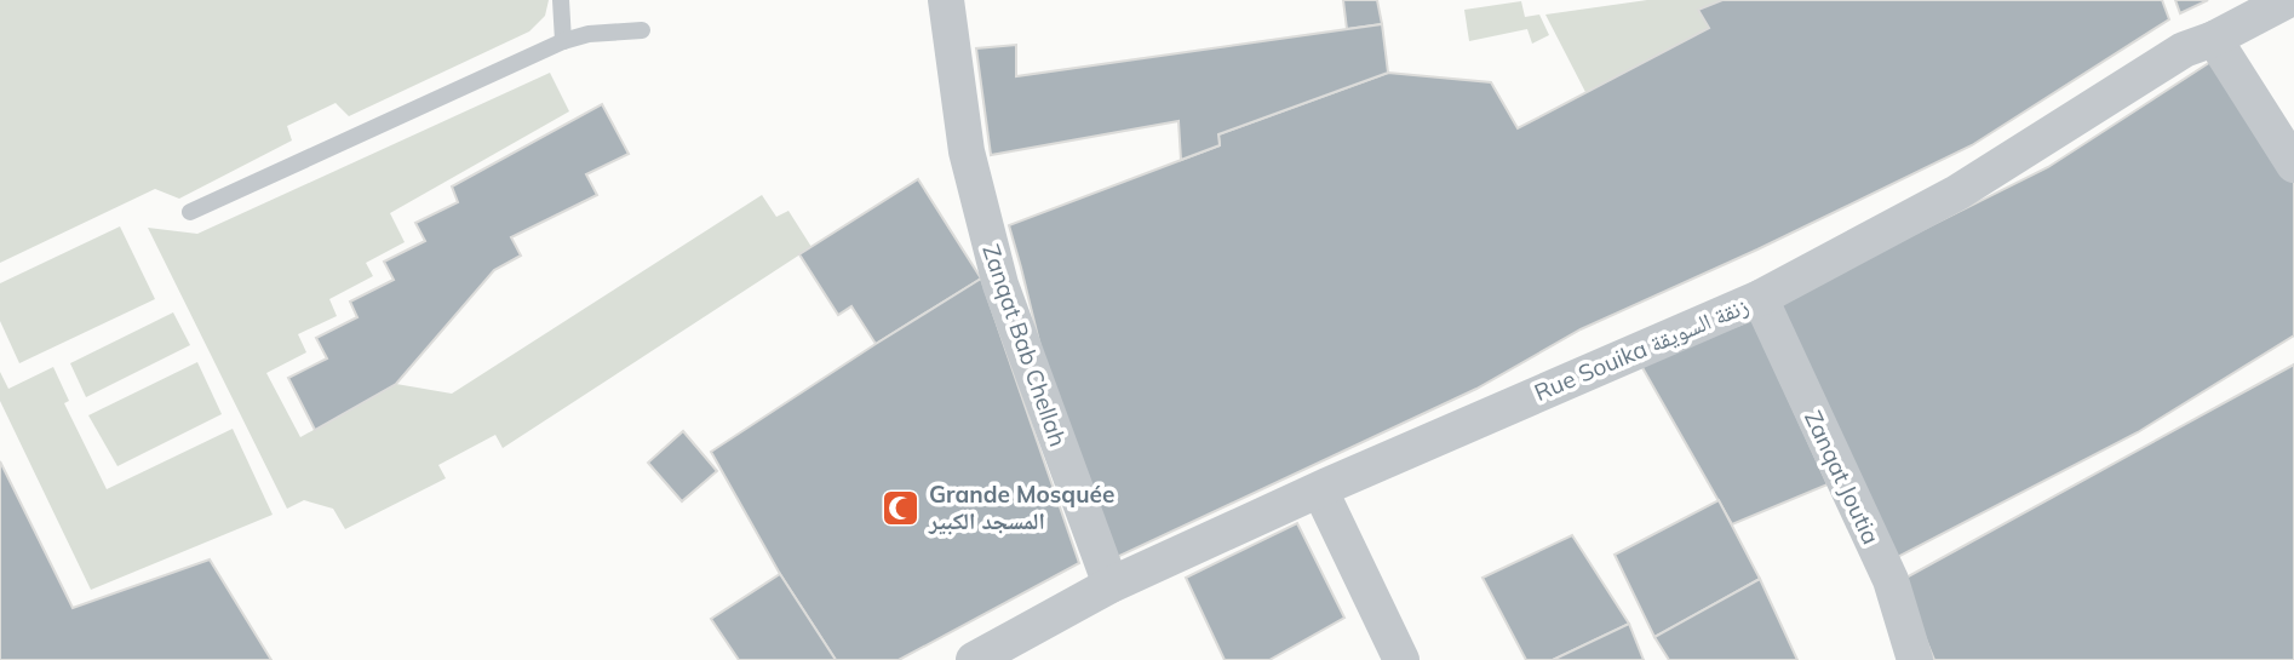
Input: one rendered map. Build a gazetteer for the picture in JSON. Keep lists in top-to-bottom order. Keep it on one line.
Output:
{"streets":{"street":["Zanqat Bab Chellah","Rue Souika زنقة السويقة","Zanqat Joutia"]},"crossings":[["Zanqat Bab Chellah","Rue Souika زنقة السويقة"],["Rue Souika زنقة السويقة","Zanqat Joutia"]],"places":{"mosque":["Grande Mosquée المسجد الكبير"]}}
